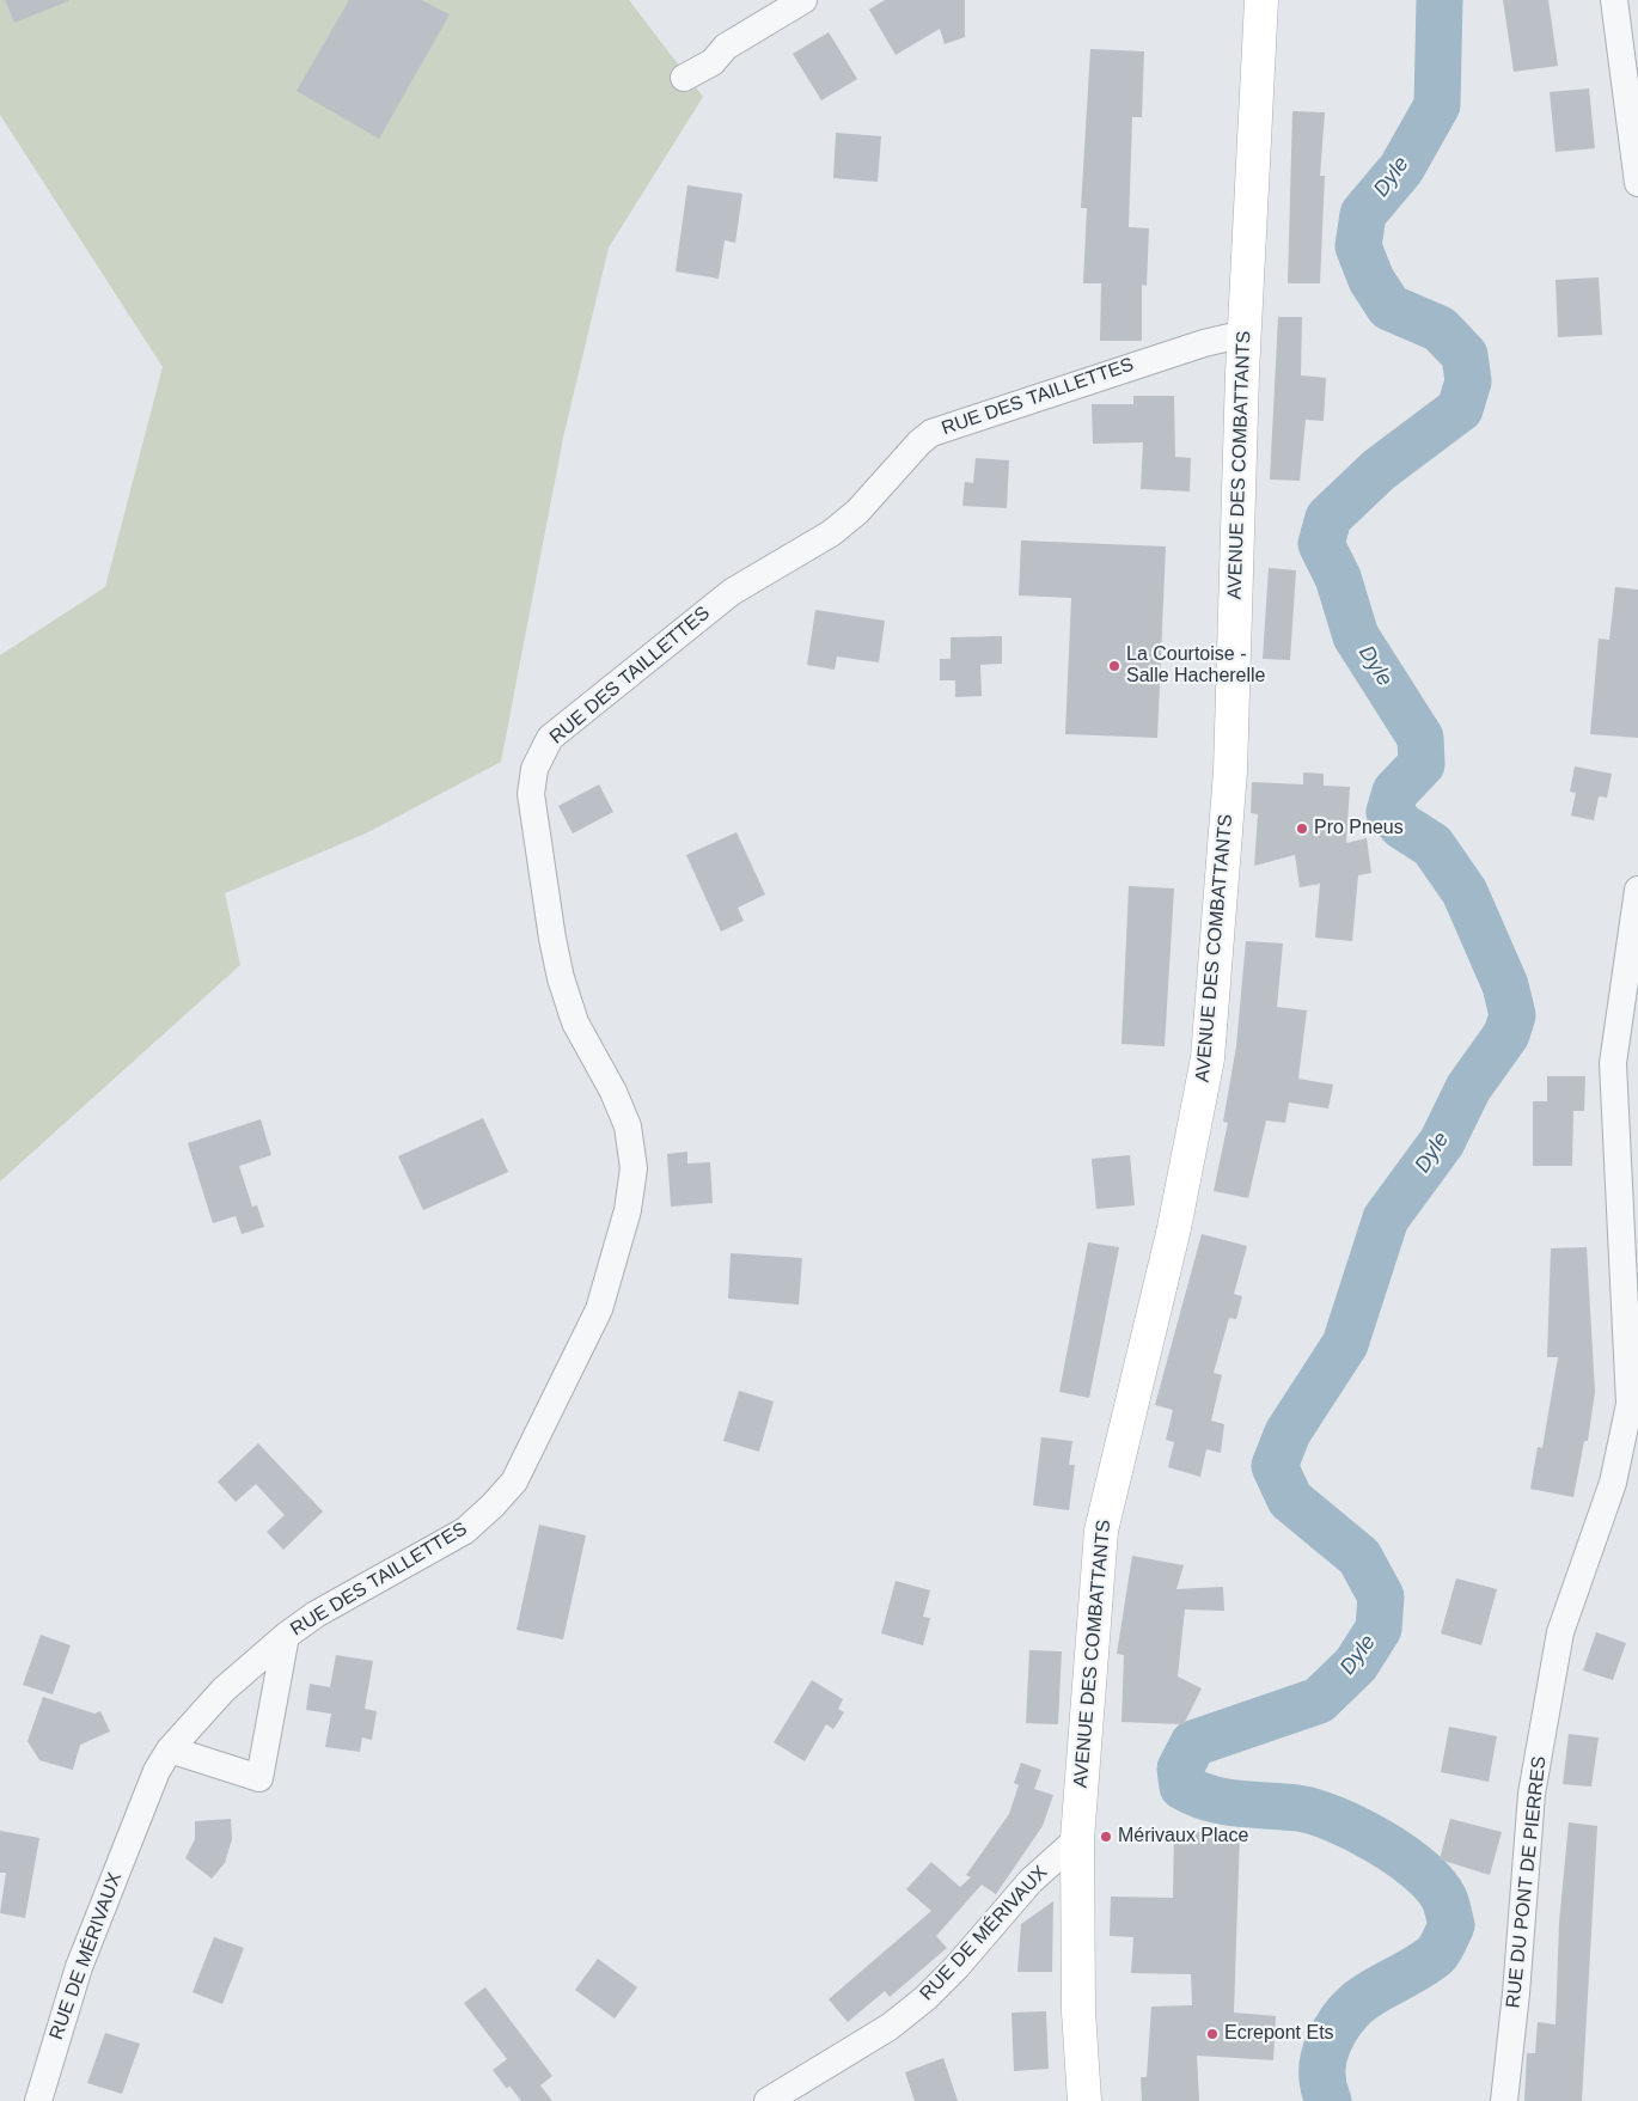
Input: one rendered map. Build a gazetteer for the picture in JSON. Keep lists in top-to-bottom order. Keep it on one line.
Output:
{"streets":{"main road":["AVENUE DES COMBATTANTS"],"street":["RUE DES TAILLETTES","RUE DU PONT DE PIERRES","RUE DE MÉRIVAUX"]},"crossings":[["RUE DES TAILLETTES","AVENUE DES COMBATTANTS"],["RUE DES TAILLETTES","RUE DE MÉRIVAUX"],["AVENUE DES COMBATTANTS","RUE DE MÉRIVAUX"]],"water":["Dyle"],"places":["La Courtoise - Salle Hacherelle","Pro Pneus","Mérivaux Place","Ecrepont Ets"]}
